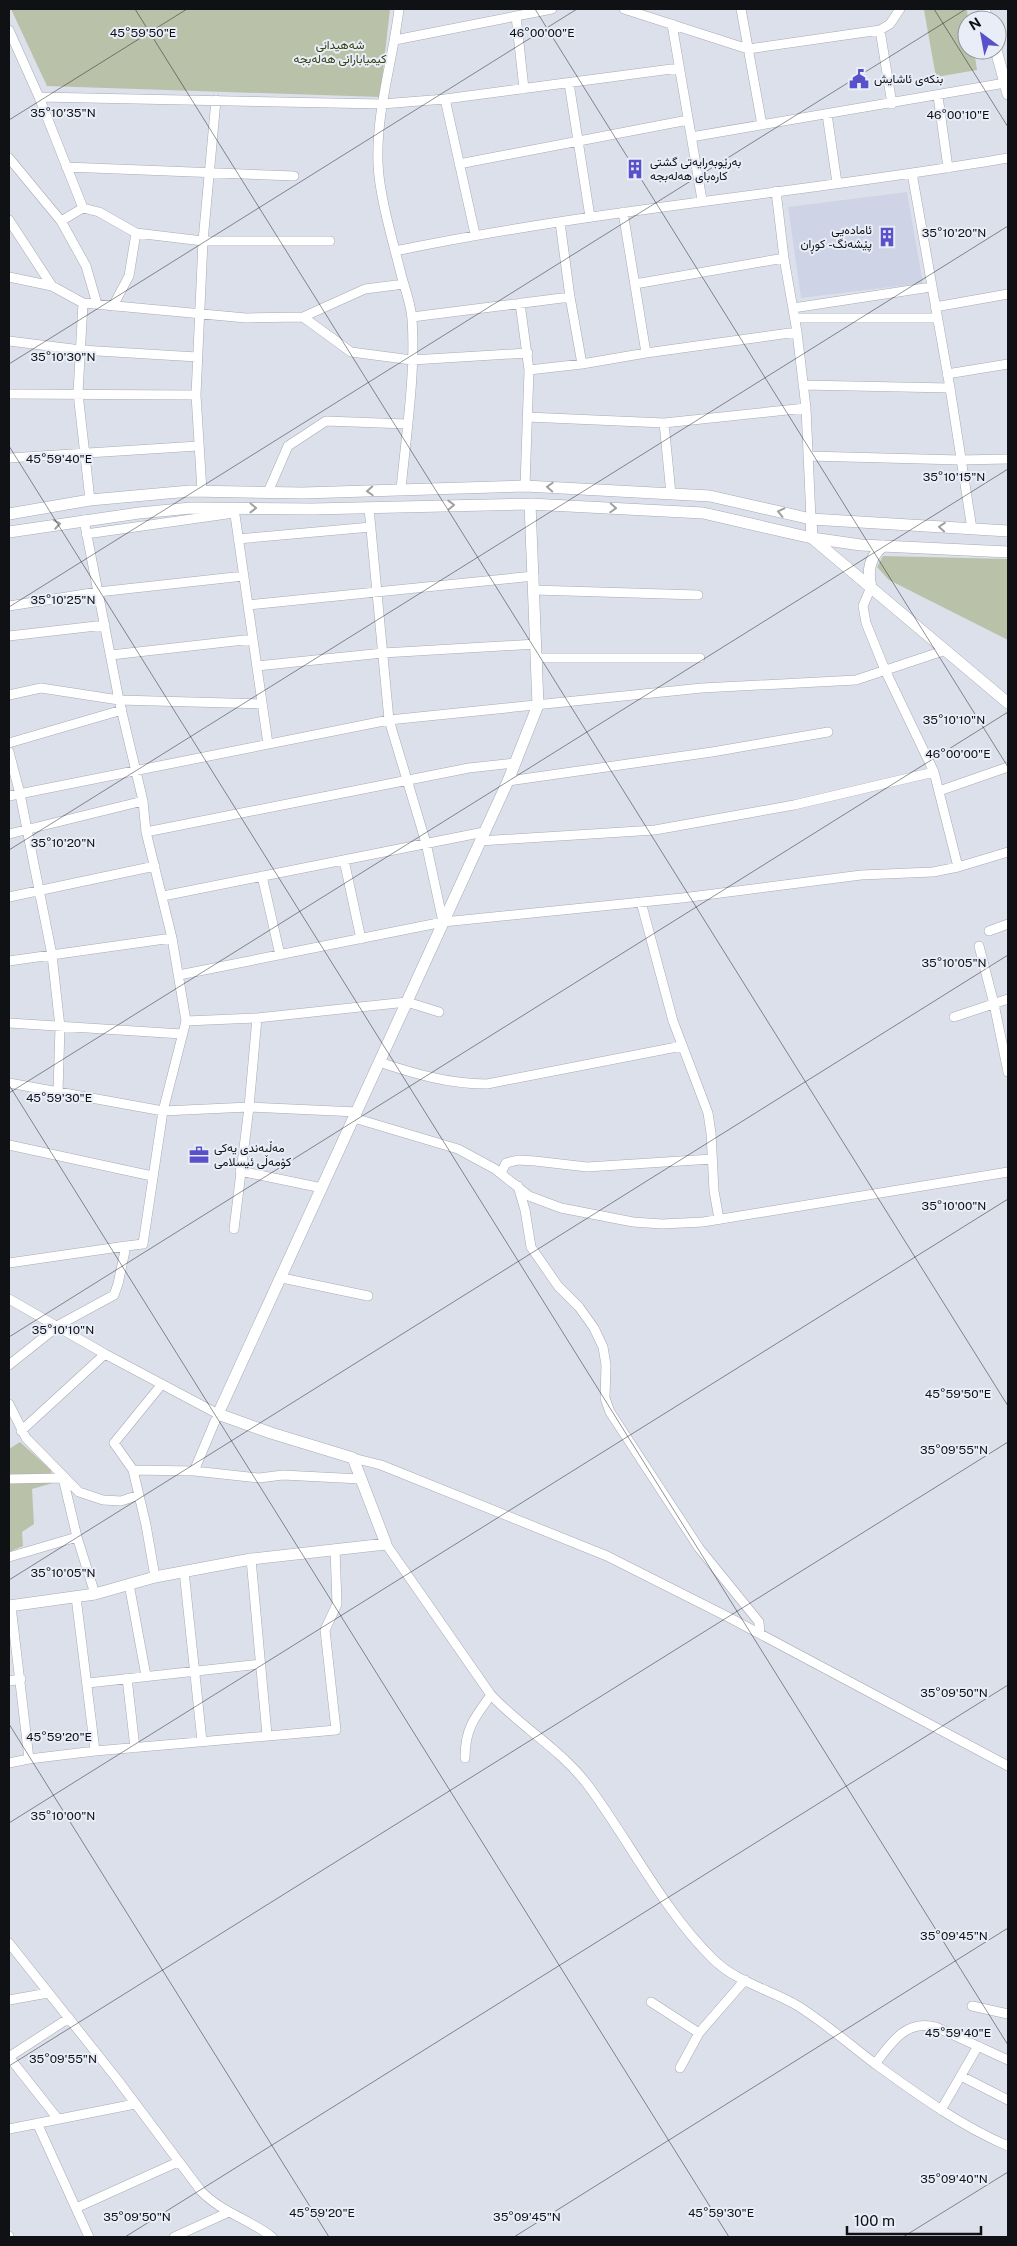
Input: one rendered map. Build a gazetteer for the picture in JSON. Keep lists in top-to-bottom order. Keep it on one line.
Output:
{"parks":["شەھیدانی کیمیابارانی ھەلەبجە"],"places":{"public building":["بنکەی ئاشایش"],"building":["بەرێوبەرایەتی گشتی کارەبای هەلەبجە","ئامادەیی پێشەنگ - کوڕان"],"office":["مەڵبەندی یەکی کۆمەڵی ئیسلامی"]},"scale_bar":"100 m","north":"top left","coordinates":["46°00'00\"E","45°59'50\"E","35°10'35\"N","46°00'10\"E","35°10'20\"N","35°10'30\"N","45°59'40\"E","35°10'15\"N","35°10'25\"N","35°10'10\"N","35°10'05\"N","45°59'30\"E","35°10'00\"N","35°09'55\"N","35°09'50\"N","45°59'20\"E","35°09'45\"N","35°09'40\"N"]}
